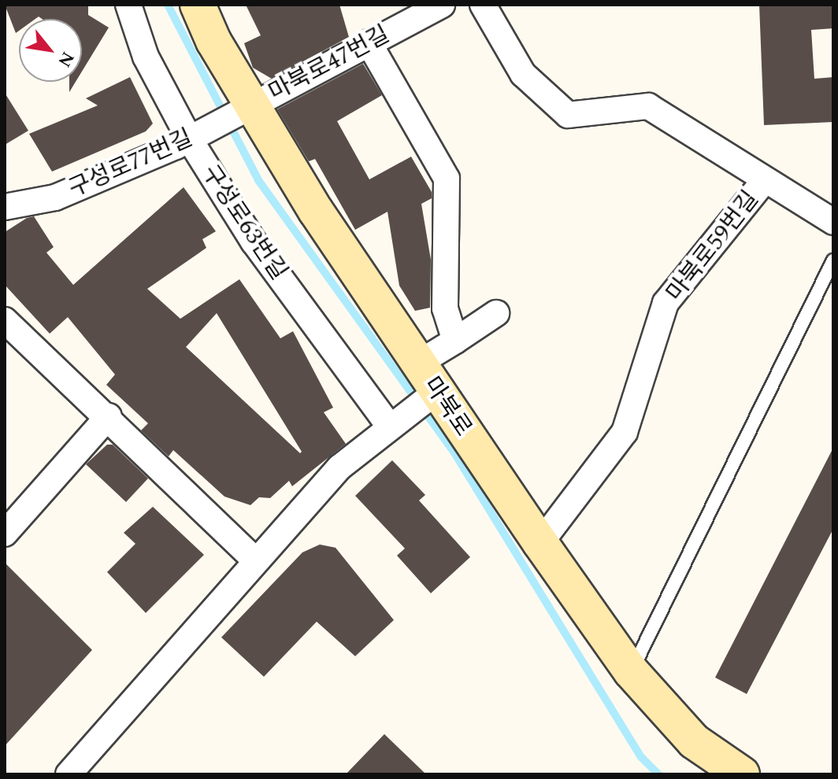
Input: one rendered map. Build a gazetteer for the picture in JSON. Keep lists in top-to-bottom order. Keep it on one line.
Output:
{"streets":{"street":["마북로47번길","구성로77번길","구성로63번길","마북로59번길","마북로"]},"crossings":[["마북로47번길","구성로77번길"],["마북로47번길","마북로"],["구성로77번길","구성로63번길"],["구성로77번길","마북로"],["마북로59번길","마북로"]],"north":"bottom right"}
